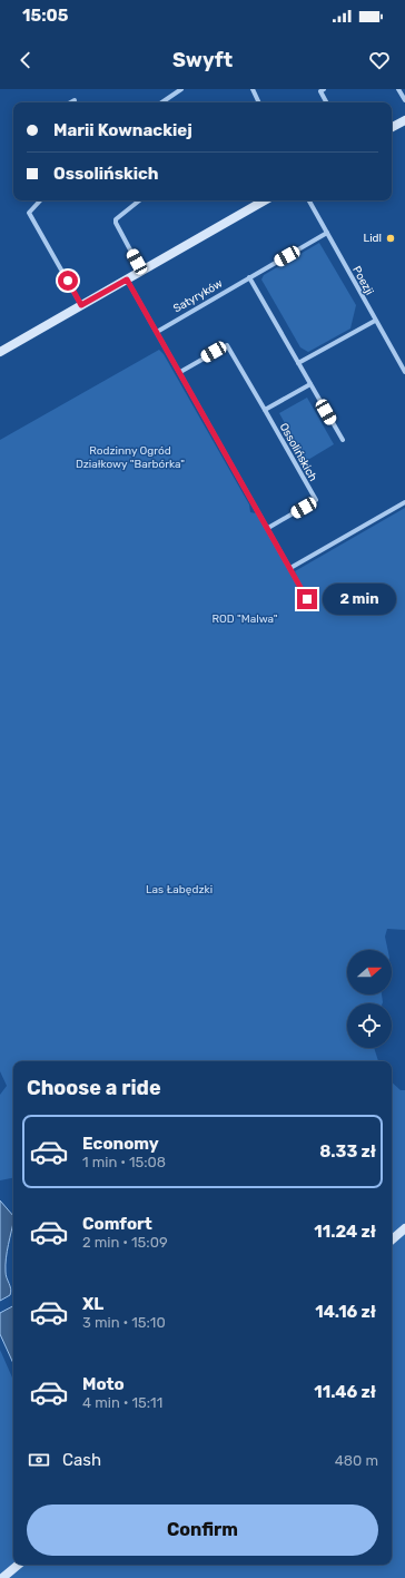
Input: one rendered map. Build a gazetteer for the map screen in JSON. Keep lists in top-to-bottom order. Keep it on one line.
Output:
{"streets":{"street":["Poezji","Satyryków","Ossolińskich"]},"crossings":[["Poezji","Satyryków"]],"parks":["Rodzinny Ogród Działkowy \"Barbórka\"","ROD \"Malwa\"","Las Łabędzki"],"places":["Lidl"],"north":"right","page":{"status":"15:05","header":"Swyft","banner":["Marii Kownackiej","Ossolińskich"],"bubble":"2 min","heading":"Choose a ride","list":[{"name":"Economy","note":"1 min · 15:08","value":"8.33 zł"},{"name":"Comfort","note":"2 min · 15:09","value":"11.24 zł"},{"name":"XL","note":"3 min · 15:10","value":"14.16 zł"},{"name":"Moto","note":"4 min · 15:11","value":"11.46 zł"}],"pay":["Cash","480 m"],"buttons":"Confirm"}}
